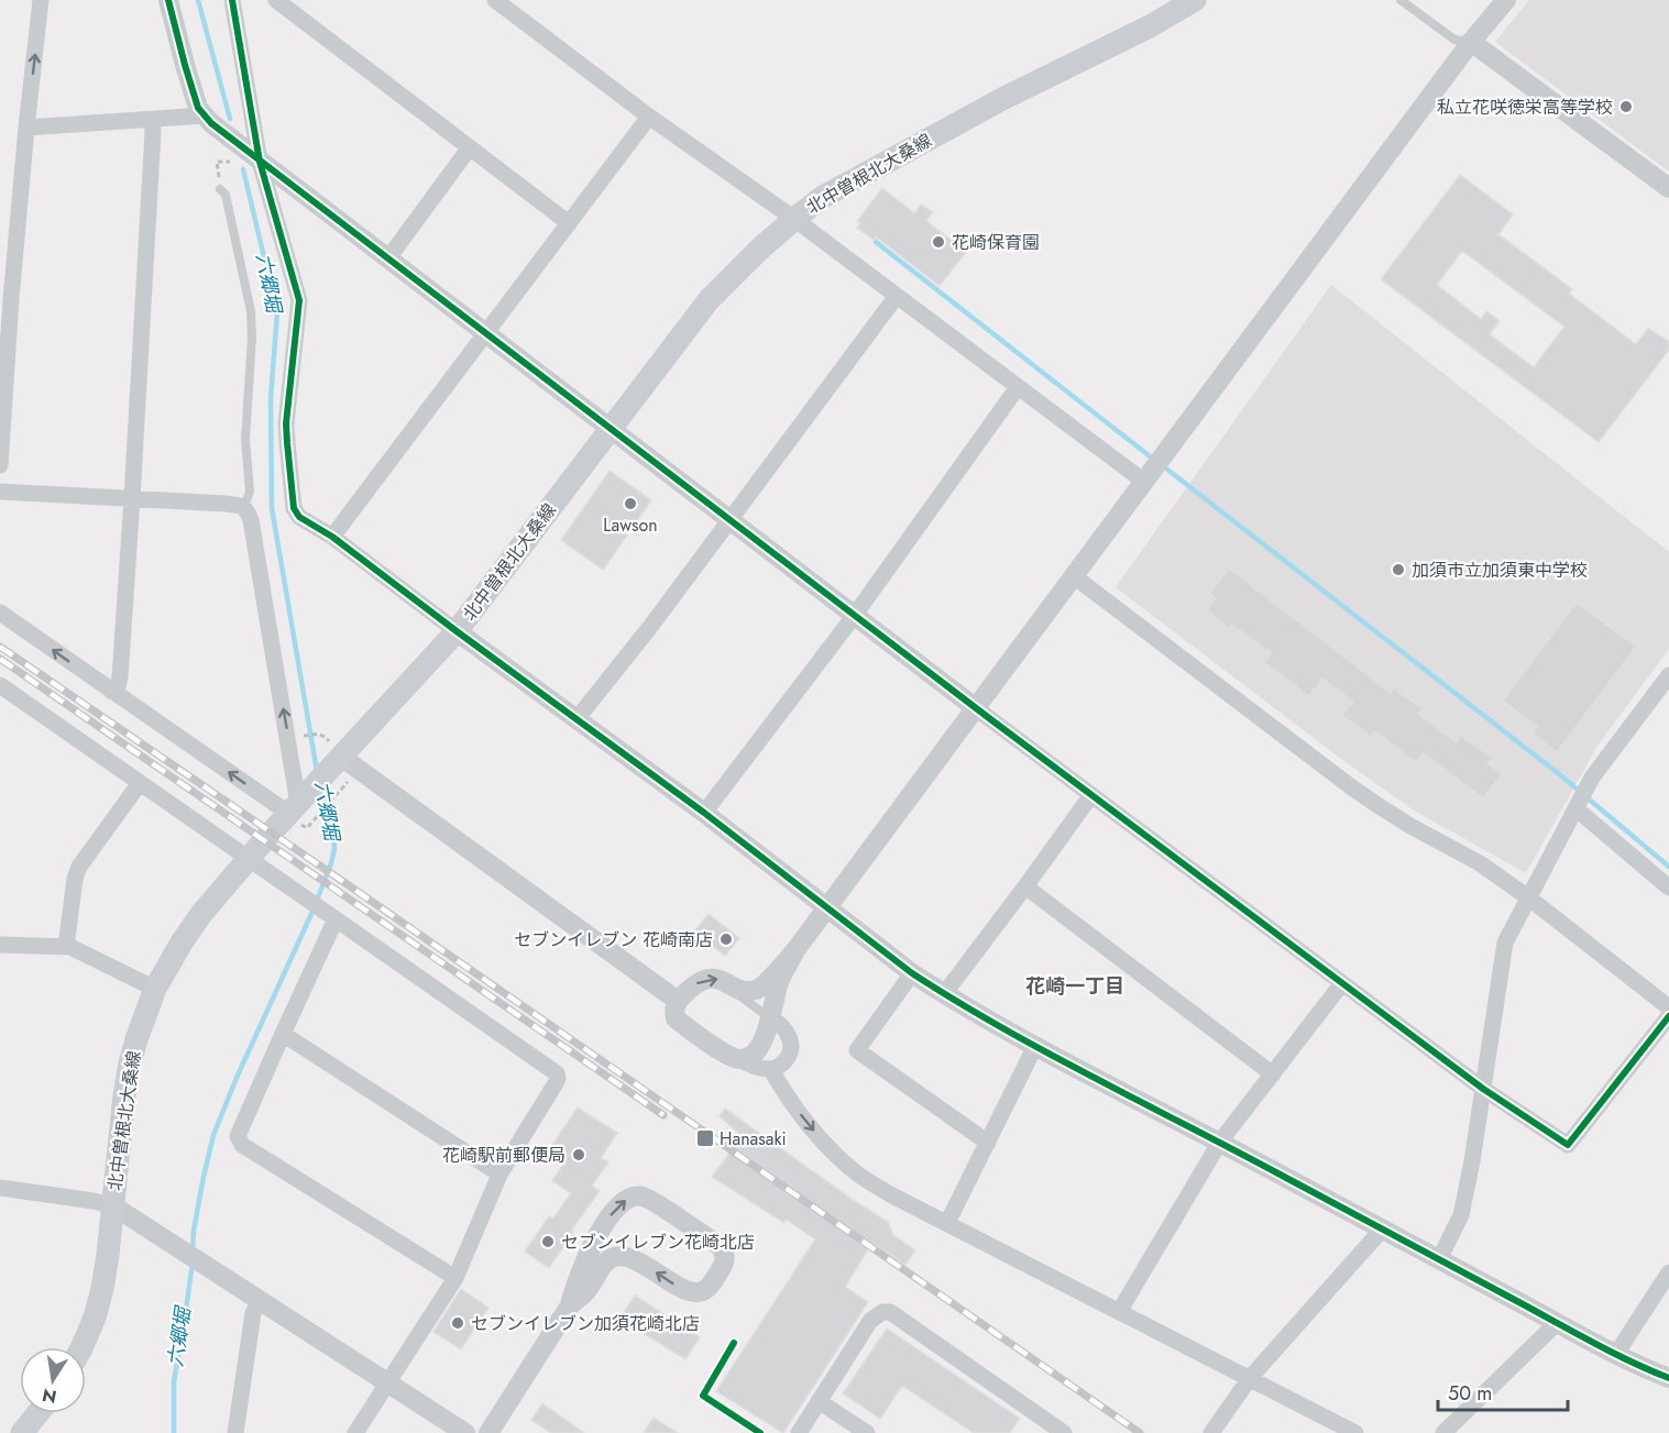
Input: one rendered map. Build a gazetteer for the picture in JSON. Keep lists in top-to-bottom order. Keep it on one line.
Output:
{"streets":{"main road":["北中曽根北大桑線"]},"districts":["花崎一丁目"],"water":["六郷堀"],"places":{"other":["私立花咲徳栄高等学校","花崎保育園","Lawson","加須市立加須東中学校","セブンイレブン 花崎南店","花崎駅前郵便局","セブンイレブン花崎北店","セブンイレブン加須花崎北店"],"transit":["Hanasaki"]},"scale_bar":"50 m","north":"bottom"}
